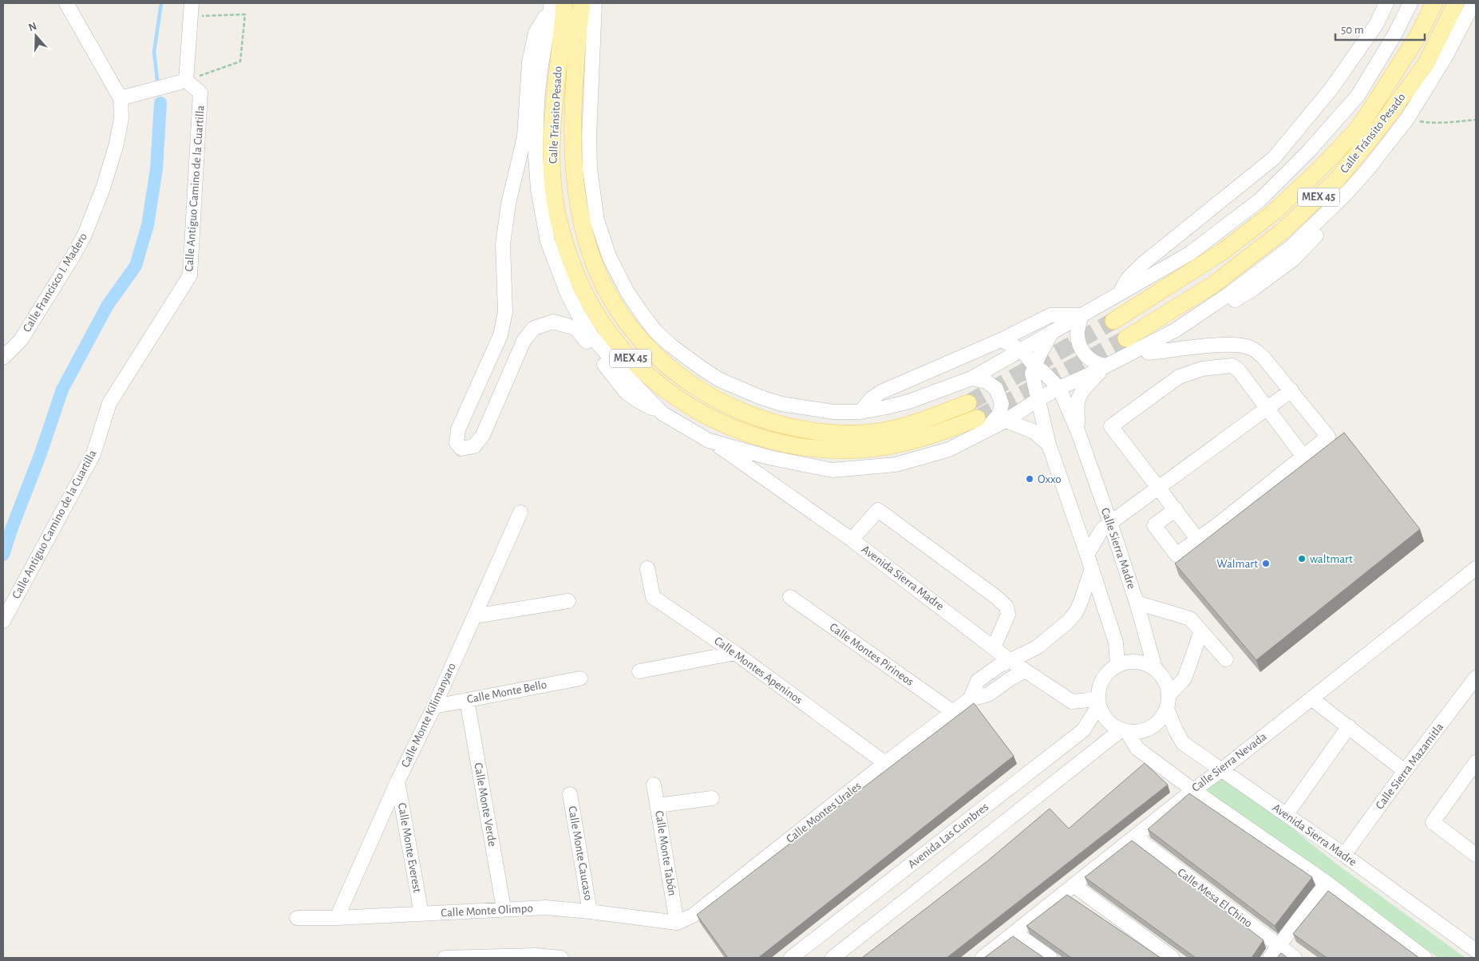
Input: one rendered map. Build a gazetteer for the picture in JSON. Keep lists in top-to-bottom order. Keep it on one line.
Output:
{"streets":{"main road":["Calle Tránsito Pesado","MEX 45"],"street":["Calle Antiguo Camino de la Cuartilla","Calle Francisco I. Madero","Calle Sierra Madre","Avenida Sierra Madre","Calle Montes Pirineos","Calle Montes Apeninos","Calle Monte Bello","Calle Monte Kilimanyaro","Calle Sierra Nevada","Calle Sierra Mazamitla","Calle Monte Verde","Calle Montes Urales","Avenida Las Cumbres","Calle Monte Everest","Calle Monte Caucaso","Calle Monte Tabón","Calle Mesa El Chino","Calle Monte Olimpo"]},"crossings":[["Calle Sierra Madre","Avenida Sierra Madre"],["Calle Sierra Madre","Avenida Las Cumbres"],["Avenida Sierra Madre","Calle Sierra Nevada"],["Avenida Sierra Madre","Calle Sierra Mazamitla"],["Avenida Sierra Madre","Calle Montes Urales"],["Avenida Sierra Madre","Avenida Las Cumbres"],["Calle Montes Pirineos","Calle Montes Urales"],["Calle Montes Apeninos","Calle Montes Urales"],["Calle Monte Bello","Calle Monte Kilimanyaro"],["Calle Monte Bello","Calle Monte Verde"],["Calle Monte Kilimanyaro","Calle Monte Everest"],["Calle Monte Kilimanyaro","Calle Monte Olimpo"],["Calle Sierra Nevada","Calle Mesa El Chino"],["Calle Monte Verde","Calle Monte Olimpo"],["Calle Montes Urales","Calle Monte Tabón"],["Calle Montes Urales","Calle Monte Olimpo"],["Calle Monte Everest","Calle Monte Olimpo"],["Calle Monte Caucaso","Calle Monte Olimpo"],["Calle Monte Tabón","Calle Monte Olimpo"]],"places":["Oxxo","waltmart","Walmart"],"scale_bar":"50 m","north":"top"}
